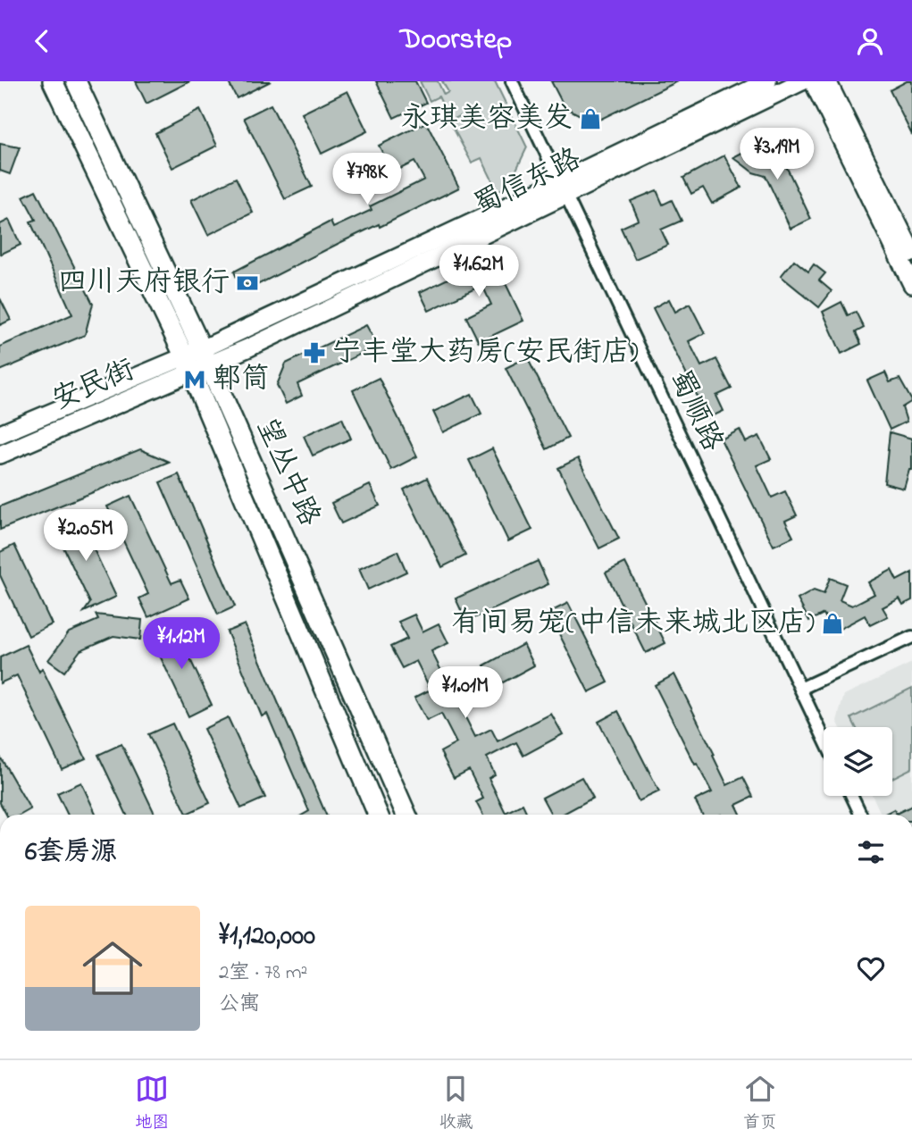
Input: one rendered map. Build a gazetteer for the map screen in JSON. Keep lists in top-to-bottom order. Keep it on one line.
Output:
{"streets":{"main road":["蜀信东路","安民街","望丛中路"],"street":["蜀顺路"]},"crossings":[["蜀信东路","安民街"],["蜀信东路","蜀顺路"],["蜀信东路","望丛中路"],["安民街","望丛中路"]],"places":{"shop":["永琪美容美发","有间易宠(中信未来城北区店)"],"bank":["四川天府银行"],"pharmacy":["宁丰堂大药房(安民街店)"],"metro station":["郫筒"]},"page":{"header":"Doorstep","price":["¥3.19M","¥798K","¥1.62M","¥2.05M","¥1.12M","¥1.01M"],"heading":"6套房源","list":[{"name":"¥1,120,000","note":"2室 · 78 m² · 公寓"}],"tabs":["地图","收藏","首页"]}}
